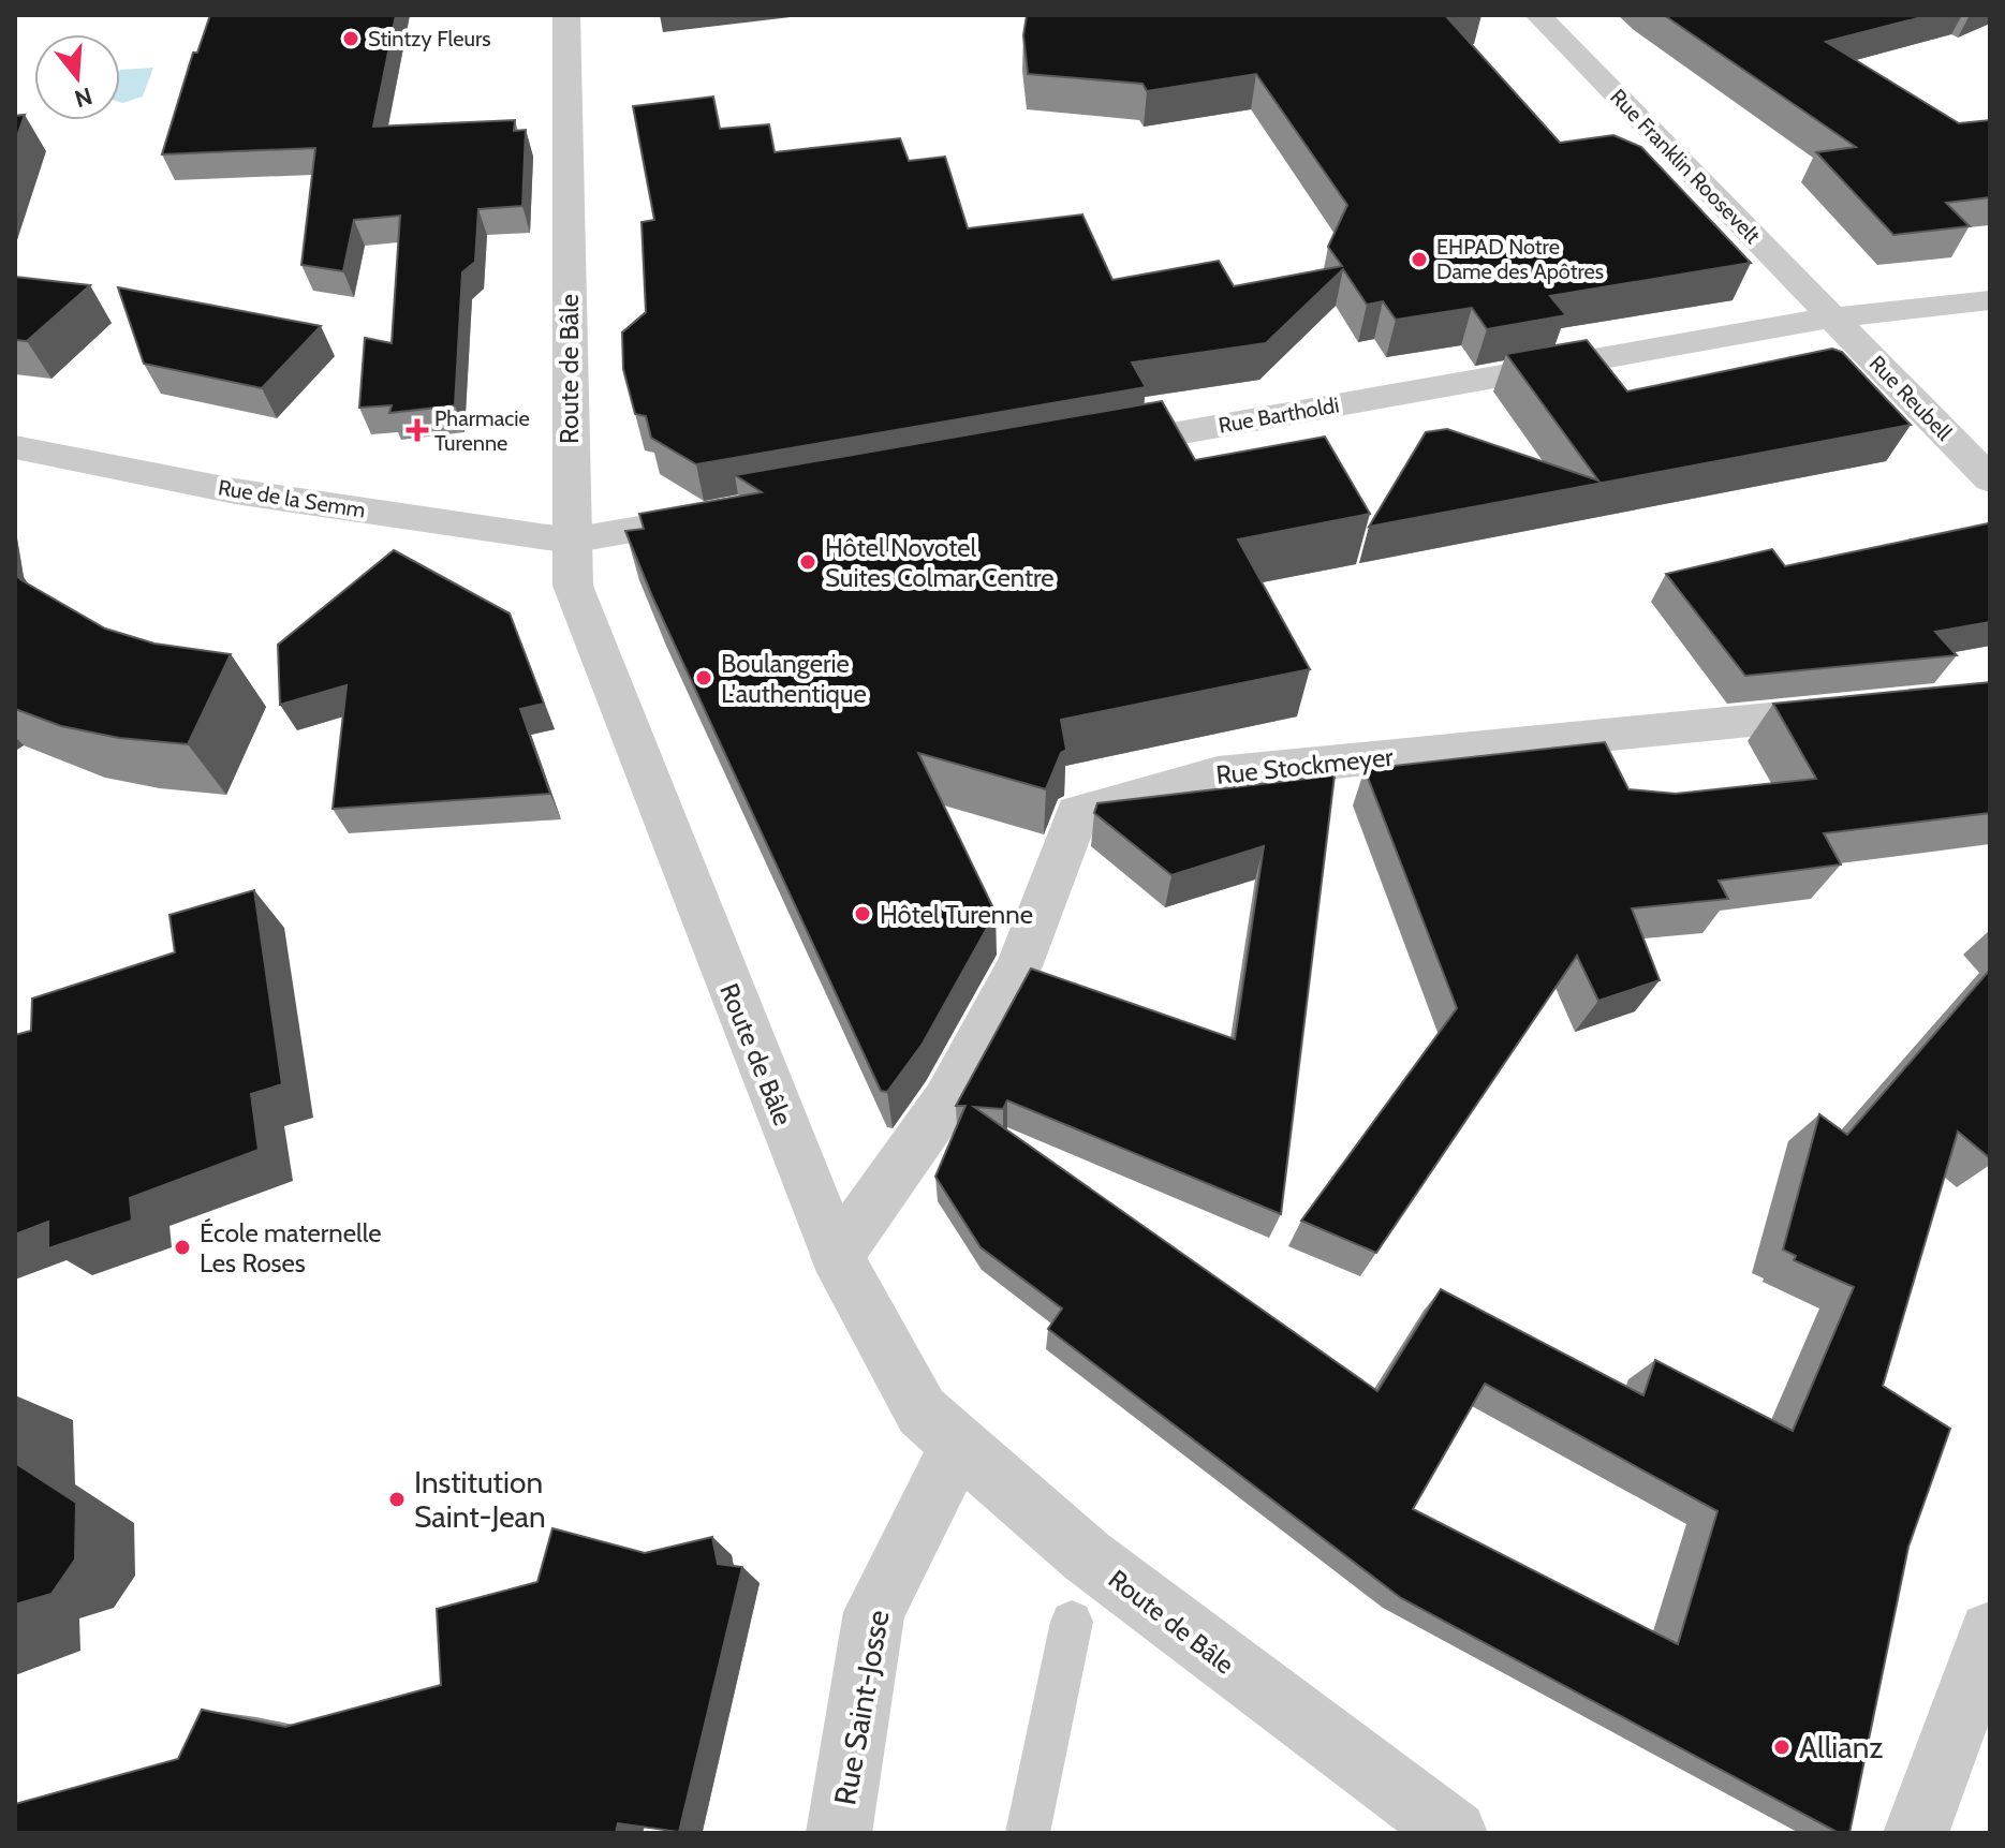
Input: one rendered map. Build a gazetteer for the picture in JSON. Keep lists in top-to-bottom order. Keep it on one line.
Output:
{"streets":{"street":["Rue Franklin Roosevelt","Route de Bâle","Rue Reubell","Rue Bartholdi","Rue de la Semm","Rue Stockmeyer","Rue Saint-Josse"]},"crossings":[["Rue Franklin Roosevelt","Rue Reubell"],["Rue Franklin Roosevelt","Rue Bartholdi"],["Route de Bâle","Rue de la Semm"],["Route de Bâle","Rue Stockmeyer"],["Route de Bâle","Rue Saint-Josse"],["Rue Reubell","Rue Bartholdi"]],"places":{"other":["Stintzy Fleurs","EHPAD Notre Dame des Apôtres","Hôtel Novotel Suites Colmar Centre","Boulangerie L'authentique","Hôtel Turenne","École maternelle Les Roses","Institution Saint-Jean","Allianz"],"health":["Pharmacie Turenne"]},"north":"bottom"}
